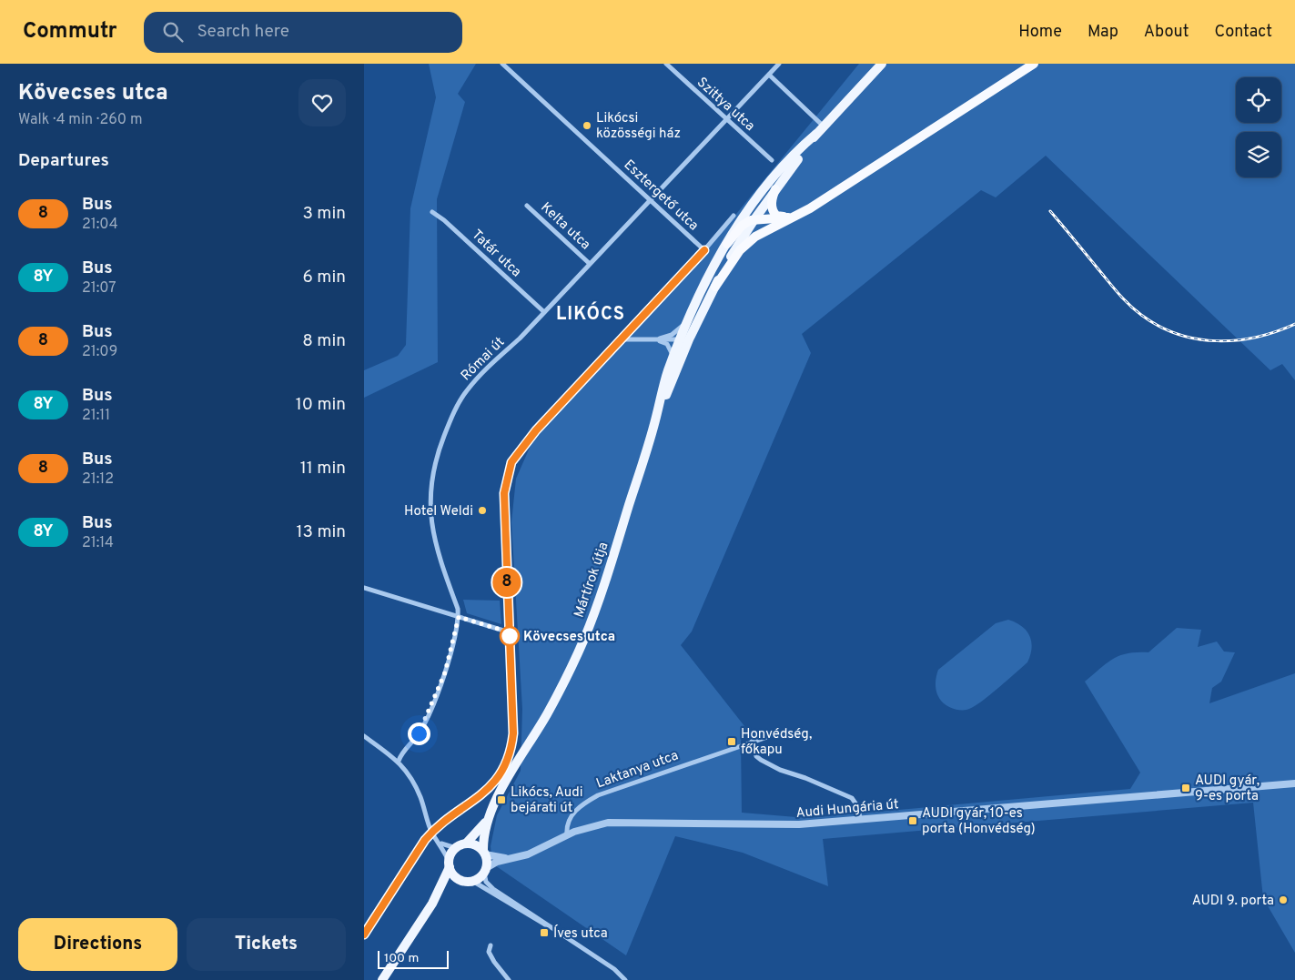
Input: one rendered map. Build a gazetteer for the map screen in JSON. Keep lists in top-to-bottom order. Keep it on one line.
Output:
{"streets":{"main road":["Mártírok útja"],"street":["Szittya utca","Esztergető utca","Kelta utca","Tatár utca","Római út","Laktanya utca","Audi Hungária út"]},"crossings":[["Szittya utca","Római út"],["Esztergető utca","Római út"],["Kelta utca","Római út"],["Tatár utca","Római út"],["Laktanya utca","Audi Hungária út"]],"districts":["LIKÓCS"],"places":{"other":["Likócsi közösségi ház","Hotel Weldi","Kövecses utca","AUDI 9. porta"],"transit":["Honvédség, főkapu","AUDI gyár, 9-es porta","Likócs, Audi bejárati út","AUDI gyár, 10-es porta (Honvédség)","Íves utca"]},"lines":["bus line 8"],"scale_bar":"100 m","page":{"header":"Commutr","search":"Search here","nav":["Home","Map","About","Contact"],"heading":[["Kövecses utca","Walk · 4 min · 260 m"],"Departures"],"on_map":"8","list":[{"mark":"8","name":"Bus","note":"21:04","value":"3 min"},{"mark":"8Y","name":"Bus","note":"21:07","value":"6 min"},{"mark":"8","name":"Bus","note":"21:09","value":"8 min"},{"mark":"8Y","name":"Bus","note":"21:11","value":"10 min"},{"mark":"8","name":"Bus","note":"21:12","value":"11 min"},{"mark":"8Y","name":"Bus","note":"21:14","value":"13 min"}],"buttons":["Directions","Tickets"],"scale":"100 m"}}
